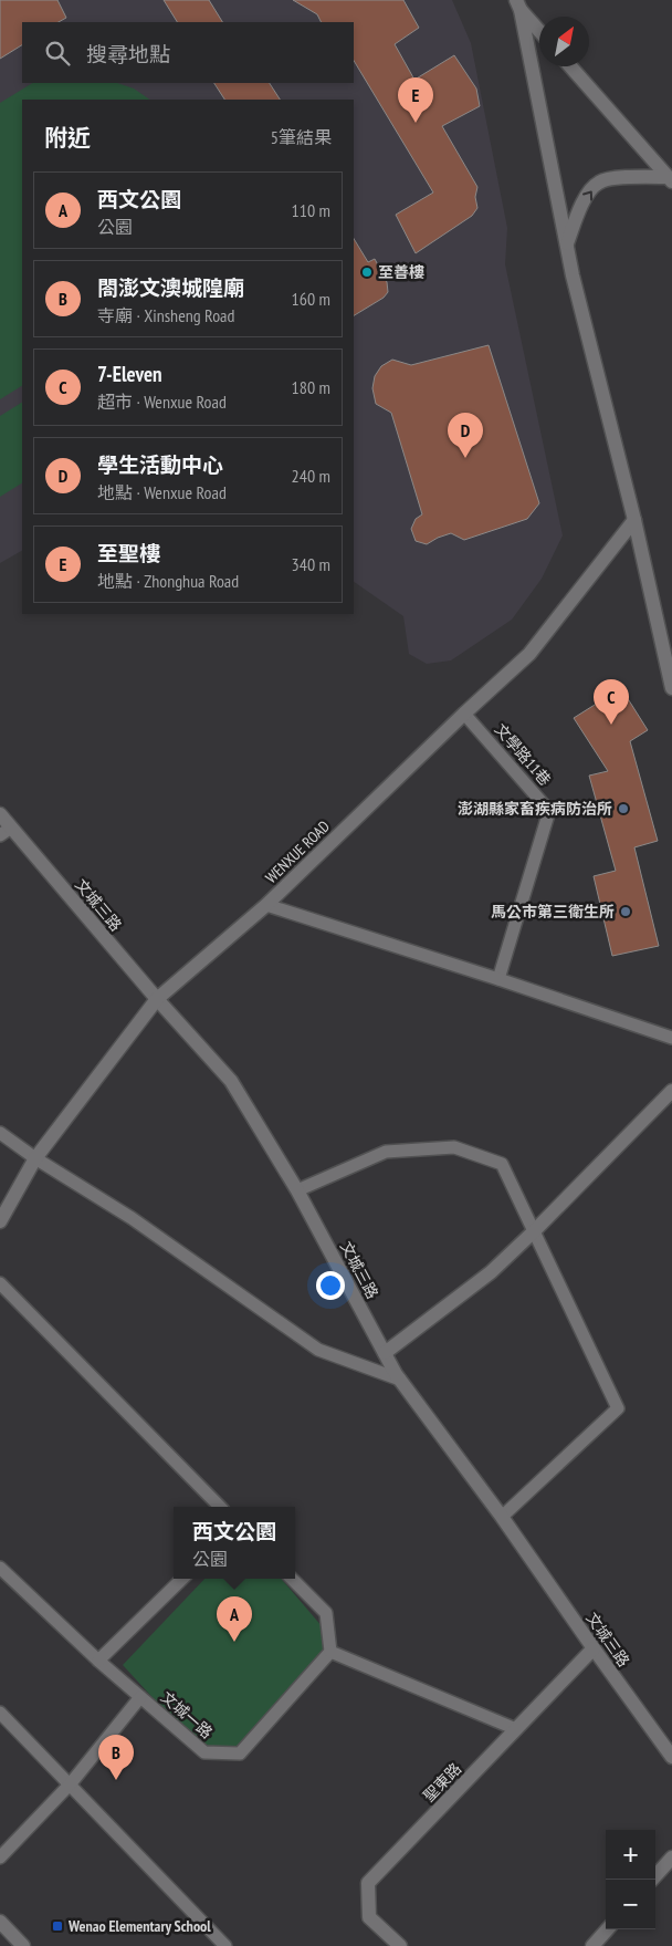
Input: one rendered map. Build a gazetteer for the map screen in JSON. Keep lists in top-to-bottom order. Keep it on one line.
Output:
{"streets":{"street":["WENXUE ROAD","文城三路","聖東路"],"lane":["文學路11巷","文城一路"]},"crossings":[["文學路11巷","WENXUE ROAD"],["WENXUE ROAD","文城三路"],["文城三路","聖東路"]],"places":{"other":["至善樓","澎湖縣家畜疾病防治所","馬公市第三衛生所"],"transit":["Wenao Elementary School"]},"north":"top right","page":{"search":"搜尋地點","pins":["E","D","C","A","B"],"heading":["附近","5筆結果"],"list":[{"mark":"A","name":"西文公園","note":"公園","value":"110 m"},{"mark":"B","name":"閤澎文澳城隍廟","note":"寺廟 · Xinsheng Road","value":"160 m"},{"mark":"C","name":"7-Eleven","note":"超市 · Wenxue Road","value":"180 m"},{"mark":"D","name":"學生活動中心","note":"地點 · Wenxue Road","value":"240 m"},{"mark":"E","name":"至聖樓","note":"地點 · Zhonghua Road","value":"340 m"}],"popup":["西文公園","公園"],"map_buttons":["+","−"]}}
